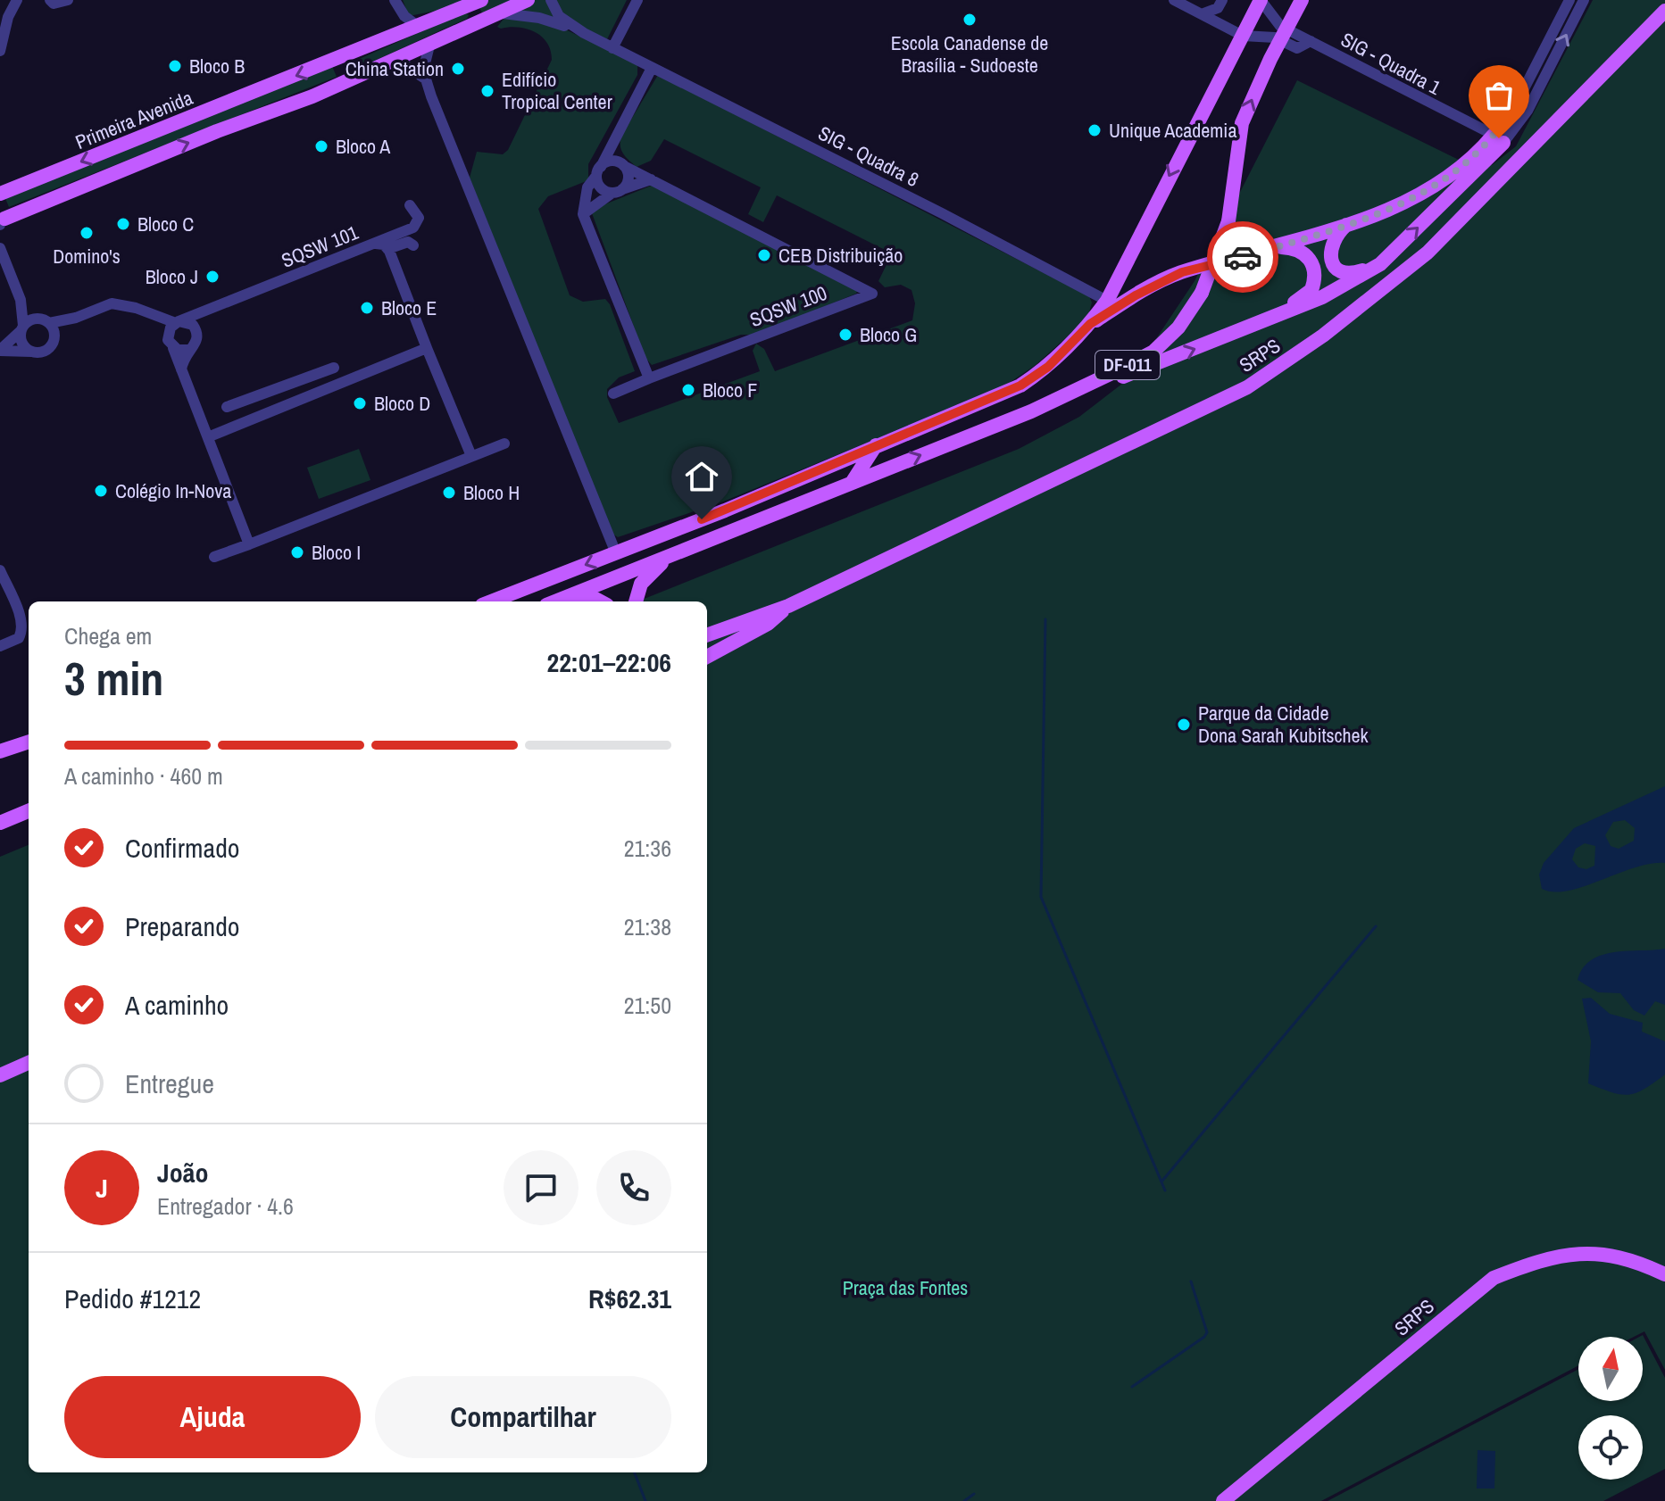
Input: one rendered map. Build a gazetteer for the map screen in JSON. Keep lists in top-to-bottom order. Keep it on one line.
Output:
{"streets":{"main road":["Primeira Avenida","SRPS","DF-011"],"street":["SIG - Quadra 1","SIG - Quadra 8","SQSW 101","SQSW 100"]},"crossings":[["SIG - Quadra 1","DF-011"],["Primeira Avenida","SIG - Quadra 8"],["SIG - Quadra 8","DF-011"]],"parks":["Praça das Fontes"],"places":["Escola Canadense de Brasília - Sudoeste","Bloco B","China Station","Edifício Tropical Center","Unique Academia","Bloco A","Bloco C","Domino's","CEB Distribuição","Bloco J","Bloco E","Bloco G","Bloco F","Bloco D","Colégio In-Nova","Bloco H","Bloco I","Parque da Cidade Dona Sarah Kubitschek"],"north":"top","page":{"heading":["3 min","Chega em","22:01–22:06"],"panel":["João","Entregador · 4.6","Pedido #1212","R$62.31"],"bar":"A caminho · 460 m","list":[["Confirmado","21:36"],["Preparando","21:38"],["A caminho","21:50"],"Entregue"],"round":"J","buttons":["Ajuda","Compartilhar"]}}
